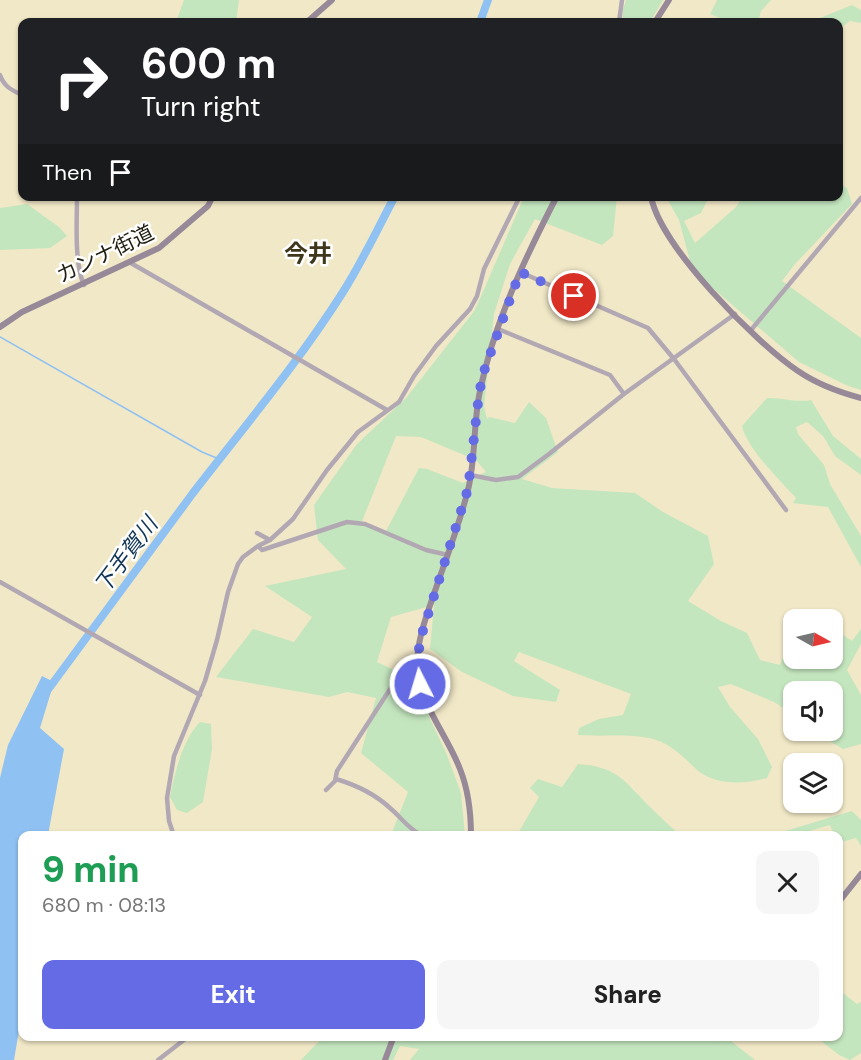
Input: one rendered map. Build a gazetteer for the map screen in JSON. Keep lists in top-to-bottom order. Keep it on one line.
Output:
{"streets":{"main road":["カンナ街道"]},"districts":["今井"],"water":["下手賀川"],"north":"right","page":{"turn":["600 m","Turn right"],"then":"Then","heading":["9 min","680 m · 08:13"],"buttons":["Exit","Share"]}}
